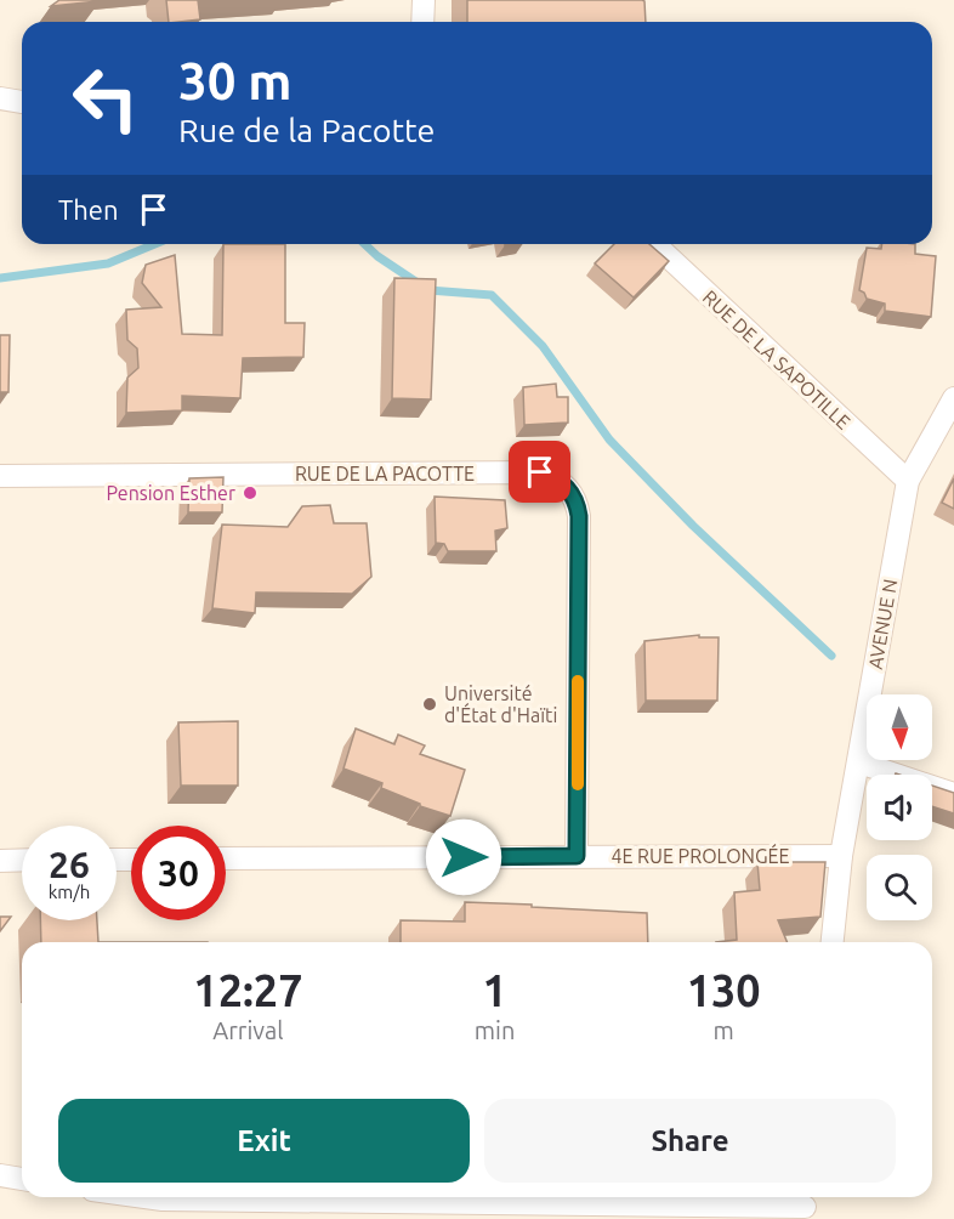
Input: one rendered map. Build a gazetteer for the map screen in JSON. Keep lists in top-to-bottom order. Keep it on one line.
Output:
{"streets":{"street":["RUE DE LA SAPOTILLE","RUE DE LA PACOTTE","AVENUE N","4E RUE PROLONGÉE"]},"crossings":[["RUE DE LA SAPOTILLE","AVENUE N"],["RUE DE LA PACOTTE","4E RUE PROLONGÉE"],["AVENUE N","4E RUE PROLONGÉE"]],"places":["Pension Esther","Université d'État d'Haïti"],"north":"bottom","page":{"turn":["30 m","Rue de la Pacotte"],"then":"Then","speed":"26 km/h","limit":"30","eta":["12:27","Arrival","1","min","130","m"],"buttons":["Exit","Share"]}}
